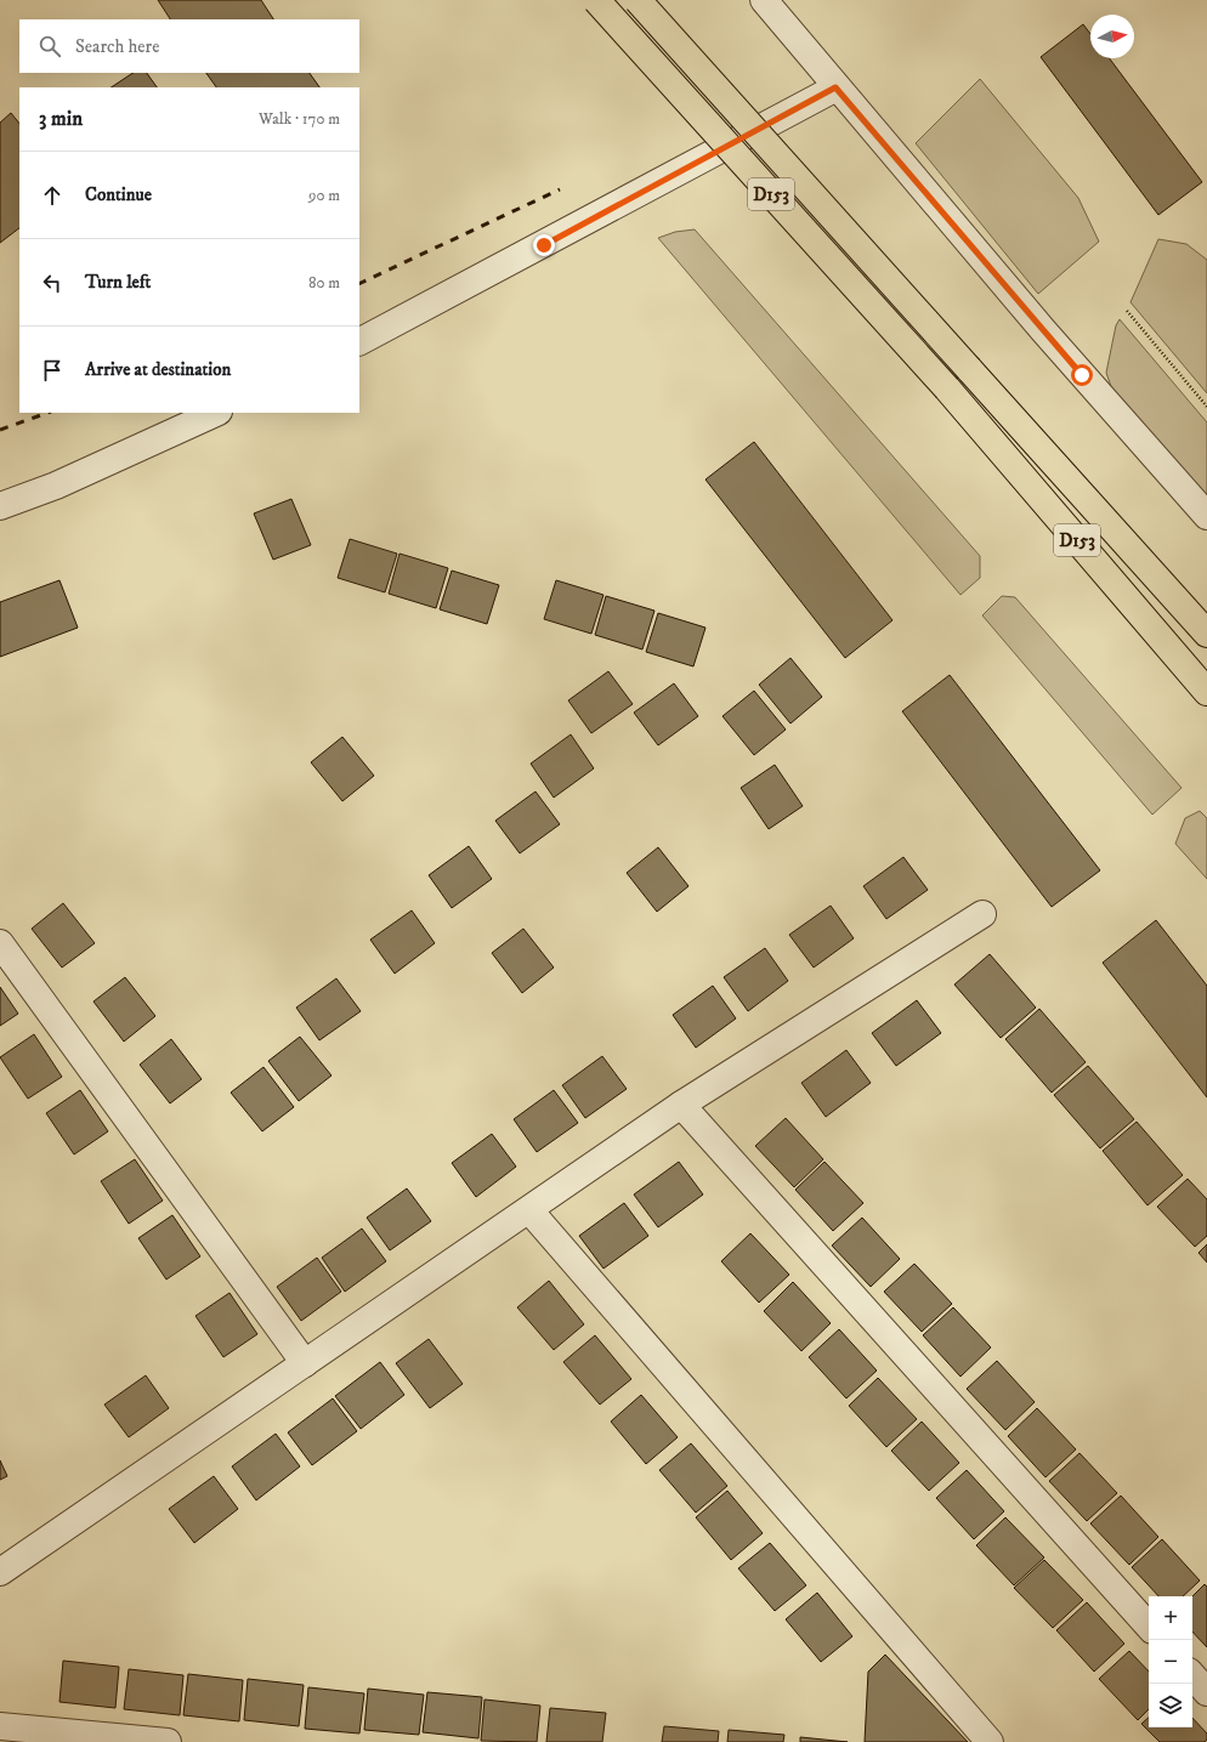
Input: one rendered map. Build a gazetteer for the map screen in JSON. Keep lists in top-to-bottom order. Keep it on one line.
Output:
{"streets":{"main road":["D153"]},"north":"right","page":{"search":"Search here","heading":["3 min","Walk · 170 m"],"list":[["Continue","90 m"],["Turn left","80 m"],"Arrive at destination"],"map_buttons":["+","−"]}}
